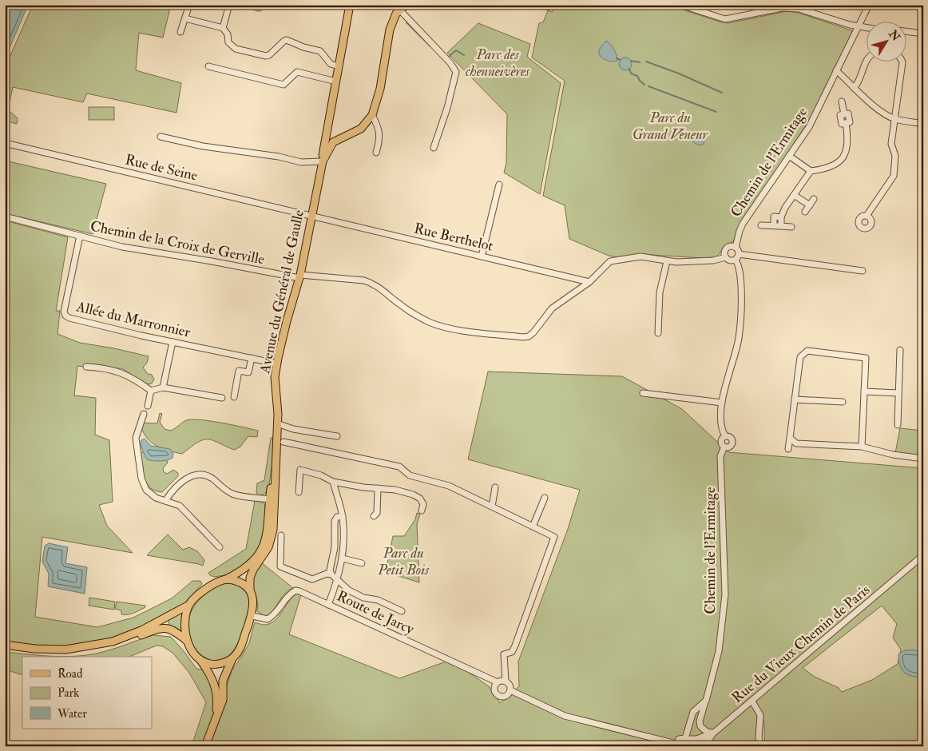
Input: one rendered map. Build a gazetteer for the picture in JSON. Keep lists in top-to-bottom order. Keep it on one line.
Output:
{"streets":{"main road":["Avenue du Général de Gaulle"],"street":["Chemin de l'Ermitage","Rue de Seine","Rue Berthelot","Chemin de la Croix de Gerville","Allée du Marronnier","Route de Jarcy","Rue du Vieux Chemin de Paris"]},"crossings":[["Chemin de l'Ermitage","Chemin de la Croix de Gerville"],["Chemin de l'Ermitage","Rue du Vieux Chemin de Paris"],["Rue de Seine","Rue Berthelot"],["Rue de Seine","Avenue du Général de Gaulle"],["Rue Berthelot","Chemin de la Croix de Gerville"],["Rue Berthelot","Avenue du Général de Gaulle"],["Chemin de la Croix de Gerville","Avenue du Général de Gaulle"],["Chemin de la Croix de Gerville","Allée du Marronnier"],["Avenue du Général de Gaulle","Allée du Marronnier"]],"parks":["Parc des chenneivères","Parc du Grand Veneur","Parc du Petit Bois"],"legend":["Road","Park","Water"],"north":"top right"}
